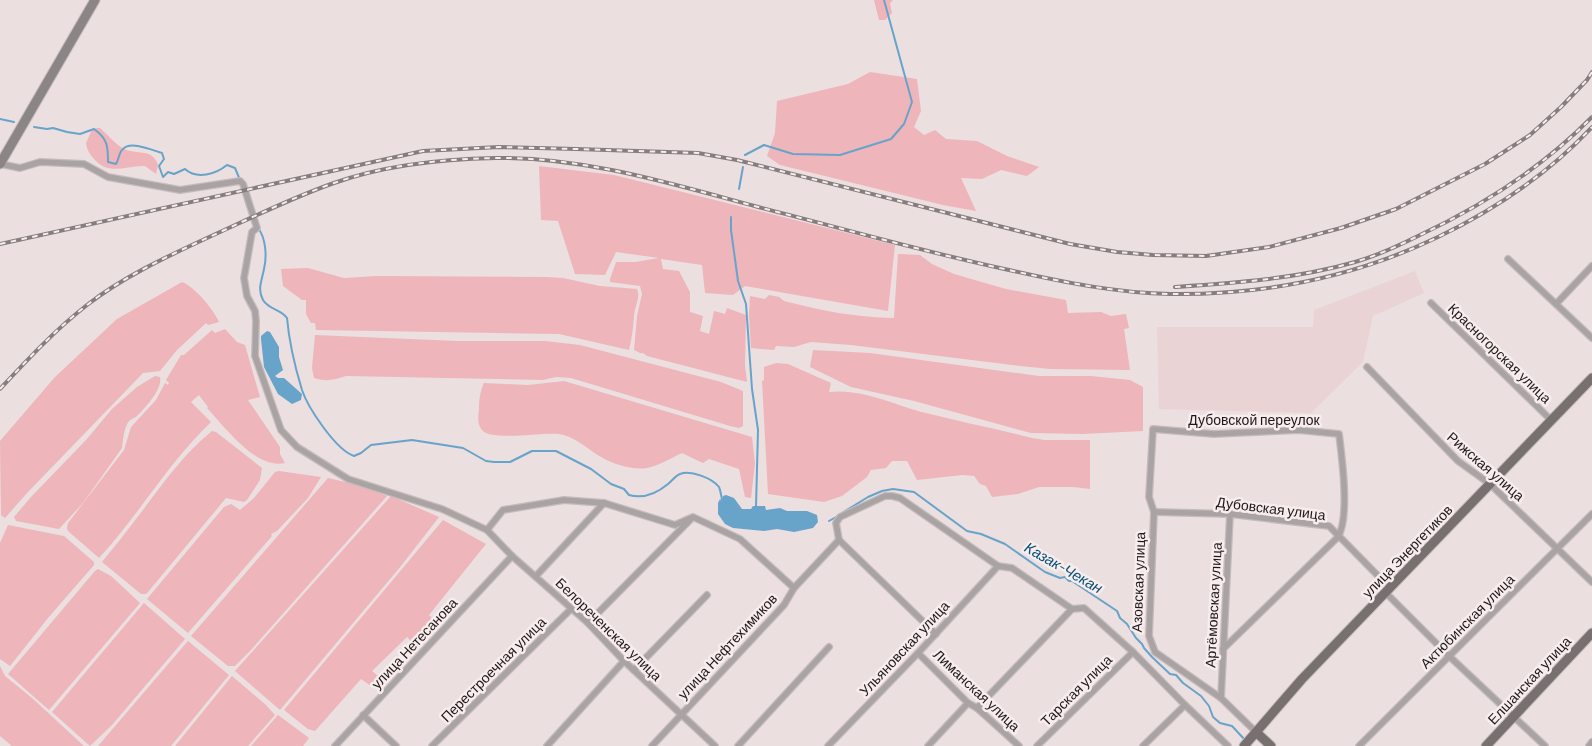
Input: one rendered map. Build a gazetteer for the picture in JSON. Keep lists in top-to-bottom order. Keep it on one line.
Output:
{"streets":{"main road":["улица Энергетиков","Азовская улица","Елшанская улица"],"street":["Красногорская улица","Дубовской переулок","Рижская улица","Дубовская улица","Артёмовская улица","Актюбинская улица","Белореченская улица","улица Нетесанова","улица Нефтехимиков","Ульяновская улица","Перестроечная улица","Лиманская улица","Тарская улица"]},"crossings":[["Красногорская улица","улица Энергетиков"],["Дубовской переулок","Дубовская улица"],["Дубовской переулок","Азовская улица"],["Рижская улица","улица Энергетиков"],["Рижская улица","Актюбинская улица"],["Дубовская улица","улица Энергетиков"],["Дубовская улица","Азовская улица"],["Дубовская улица","Артёмовская улица"],["Дубовская улица","Актюбинская улица"],["Дубовская улица","Елшанская улица"],["улица Энергетиков","Азовская улица"],["Азовская улица","Артёмовская улица"],["Белореченская улица","улица Нетесанова"],["Белореченская улица","улица Нефтехимиков"],["Белореченская улица","Перестроечная улица"],["улица Нефтехимиков","Лиманская улица"],["Ульяновская улица","Лиманская улица"]],"water":["Казак-Чекан"]}
